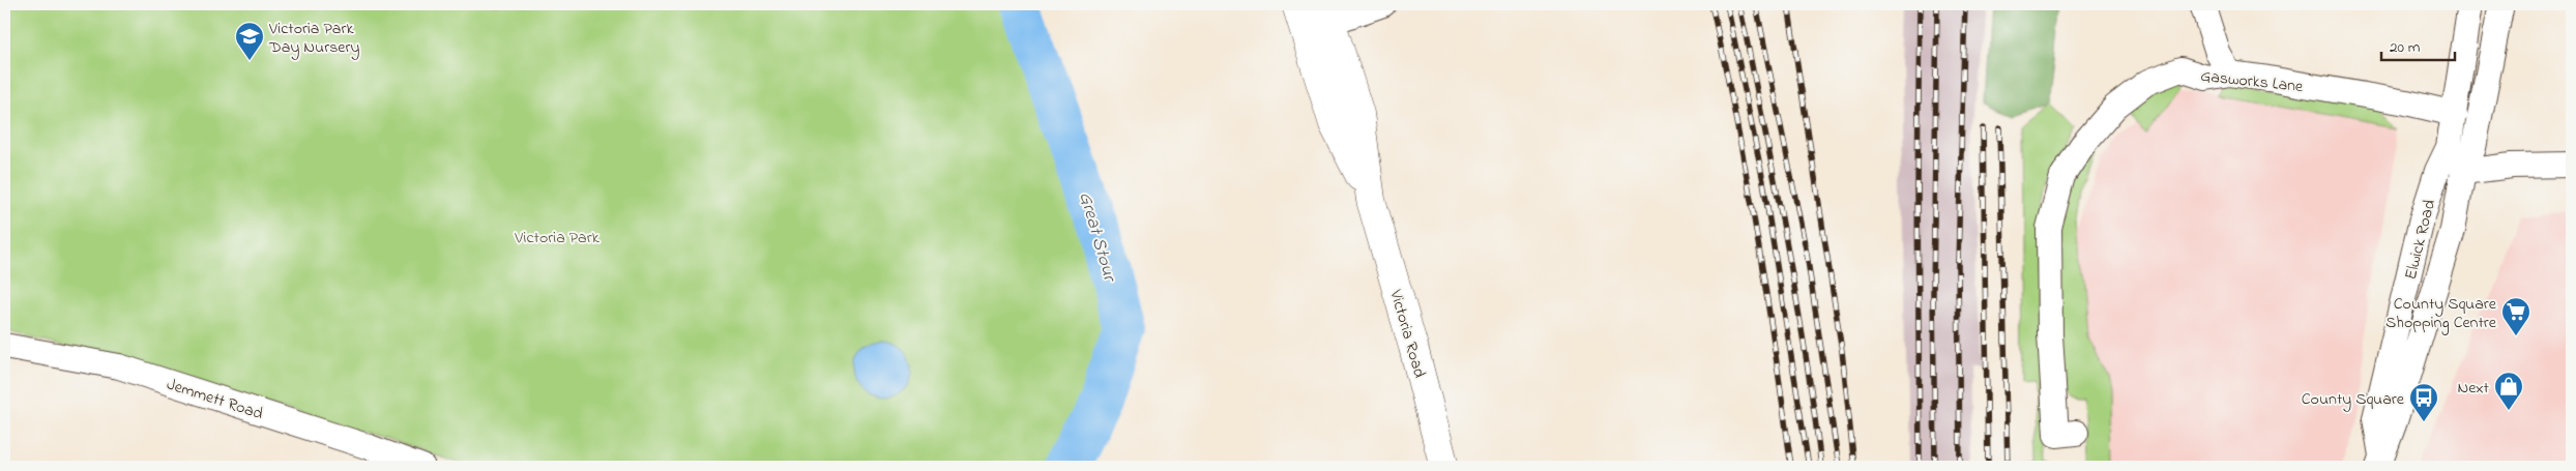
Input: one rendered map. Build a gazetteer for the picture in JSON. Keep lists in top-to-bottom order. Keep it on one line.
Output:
{"streets":{"street":["Gasworks Lane","Elwick Road","Victoria Road","Jemmett Road"]},"crossings":[["Gasworks Lane","Elwick Road"]],"water":["Great Stour"],"parks":["Victoria Park"],"places":{"school or university":["Victoria Park Day Nursery"],"supermarket":["County Square Shopping Centre"],"shop":["Next"],"bus stop":["County Square"]},"scale_bar":"20 m"}
